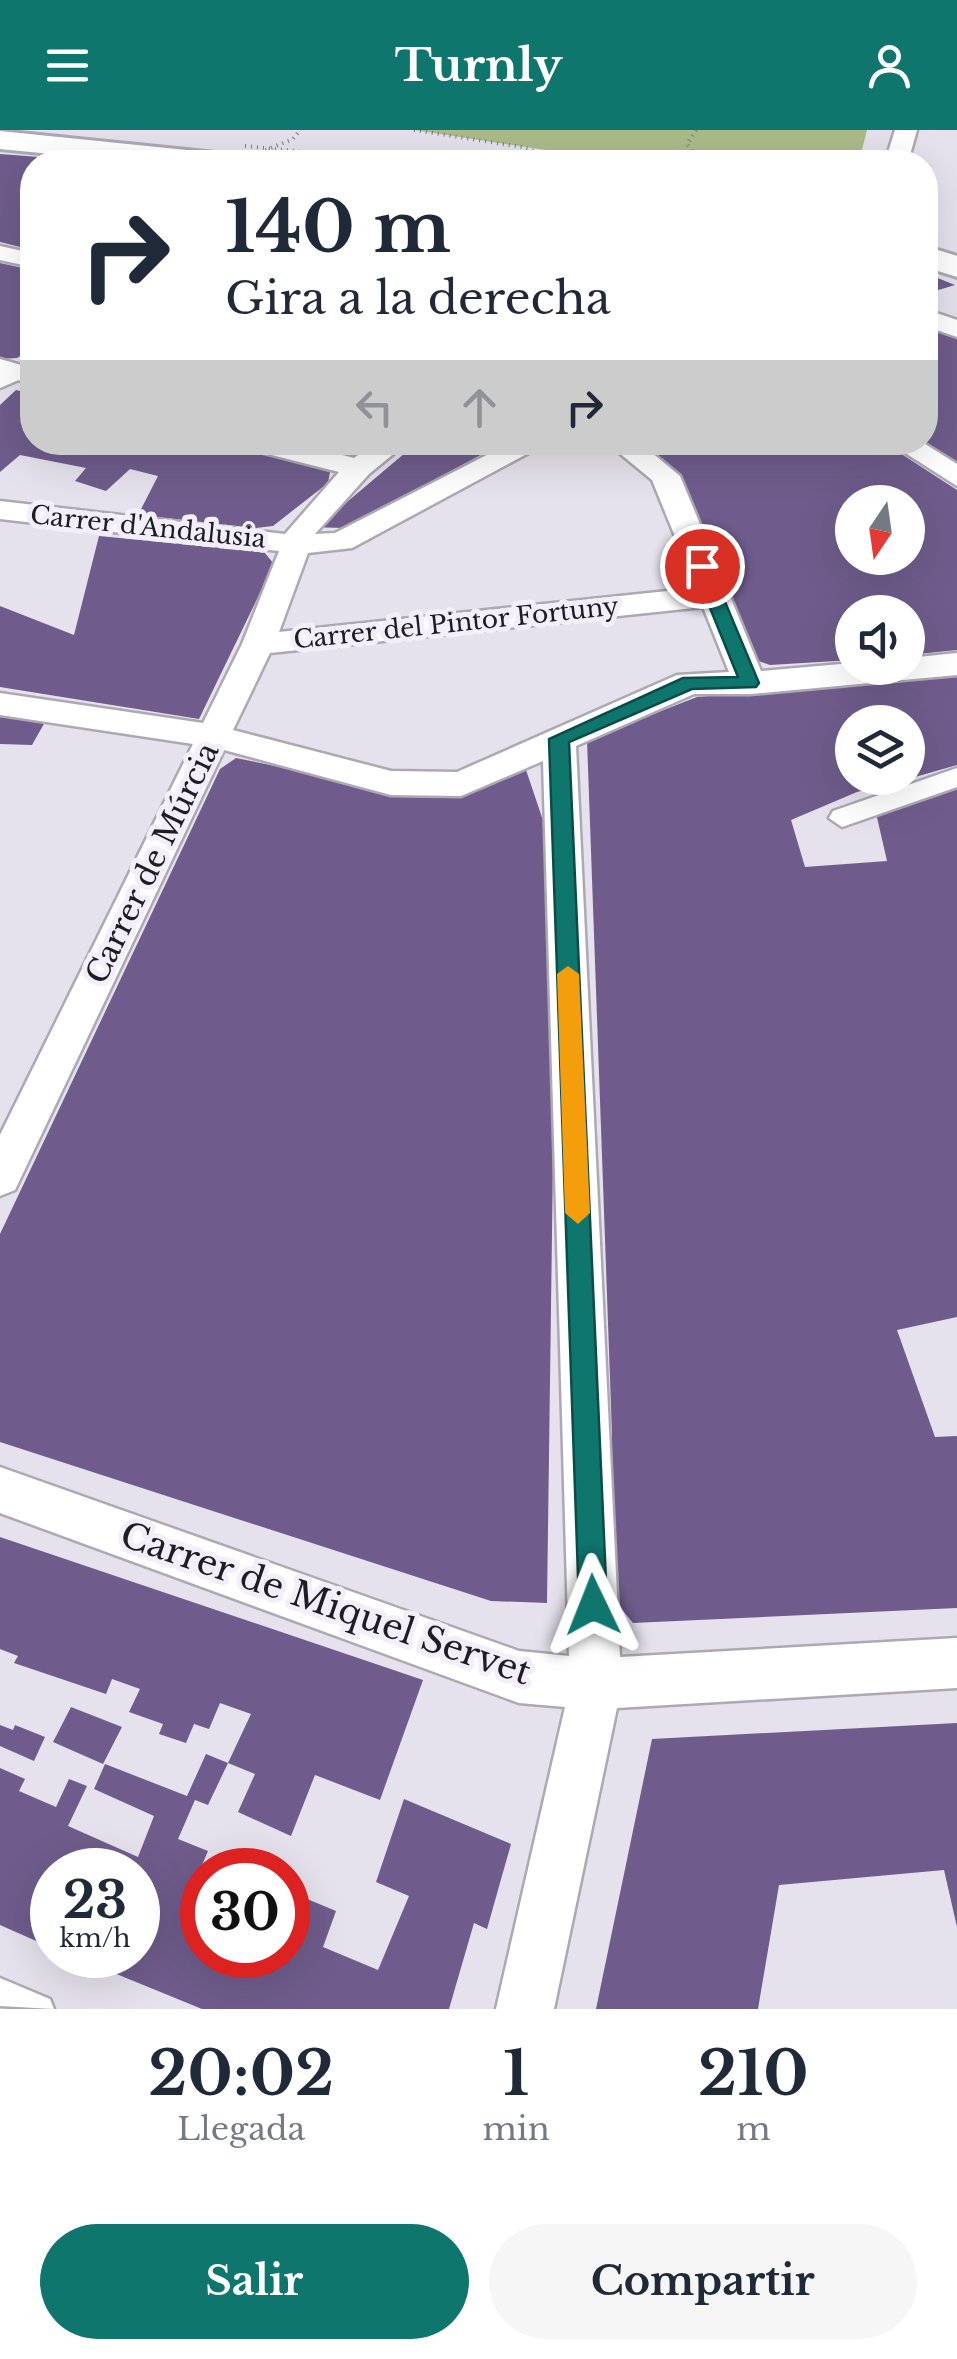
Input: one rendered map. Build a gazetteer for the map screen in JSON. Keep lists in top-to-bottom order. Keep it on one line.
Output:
{"streets":{"street":["Carrer d'Andalusia","Carrer del Pintor Fortuny","Carrer de Múrcia","Carrer de Miquel Servet"]},"crossings":[["Carrer d'Andalusia","Carrer de Múrcia"],["Carrer del Pintor Fortuny","Carrer de Múrcia"]],"north":"bottom","page":{"header":"Turnly","turn":["140 m","Gira a la derecha"],"speed":"23 km/h","limit":"30","eta":["20:02","Llegada","1","min","210","m"],"buttons":["Salir","Compartir"]}}
